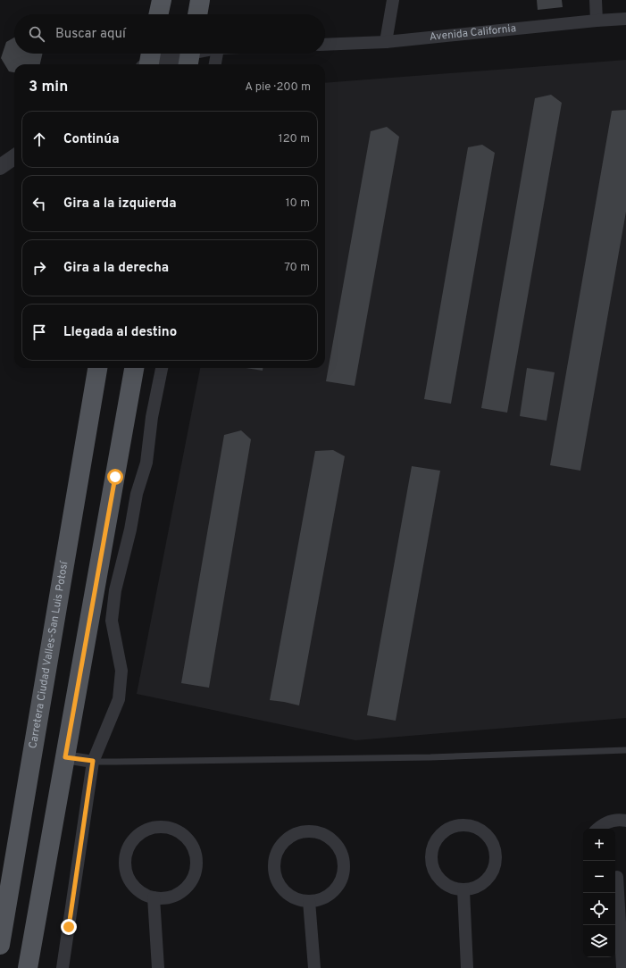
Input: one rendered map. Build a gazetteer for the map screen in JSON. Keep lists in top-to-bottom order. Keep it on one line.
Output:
{"streets":{"main road":["Carretera Ciudad Valles-San Luis Potosí"],"street":["Avenida California"]},"page":{"search":"Buscar aquí","heading":["3 min","A pie · 200 m"],"list":[["Continúa","120 m"],["Gira a la izquierda","10 m"],["Gira a la derecha","70 m"],"Llegada al destino"],"map_buttons":["+","−"]}}
